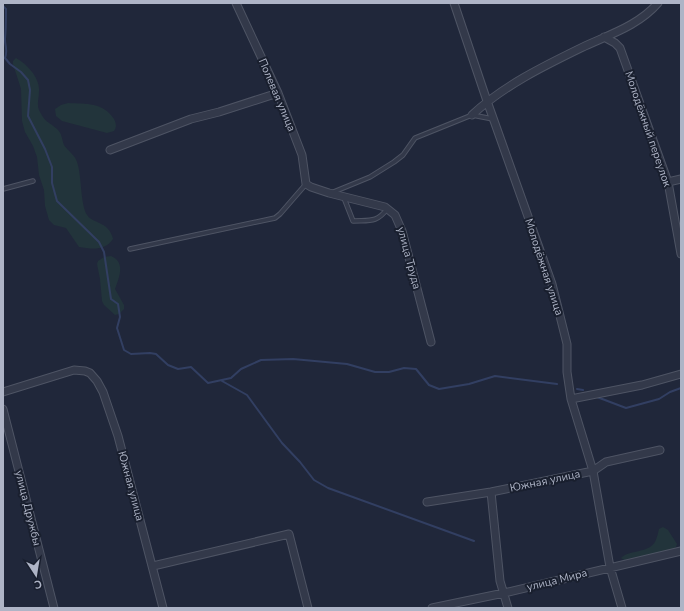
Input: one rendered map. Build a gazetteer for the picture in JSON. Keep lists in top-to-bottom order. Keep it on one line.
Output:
{"streets":{"street":["Полевая улица","Молодёжный переулок","улица Труда","Молодёжная улица","Южная улица","улица Дружбы","улица Мира"]},"crossings":[["Молодёжная улица","Южная улица"],["Молодёжная улица","улица Мира"]],"north":"bottom"}
